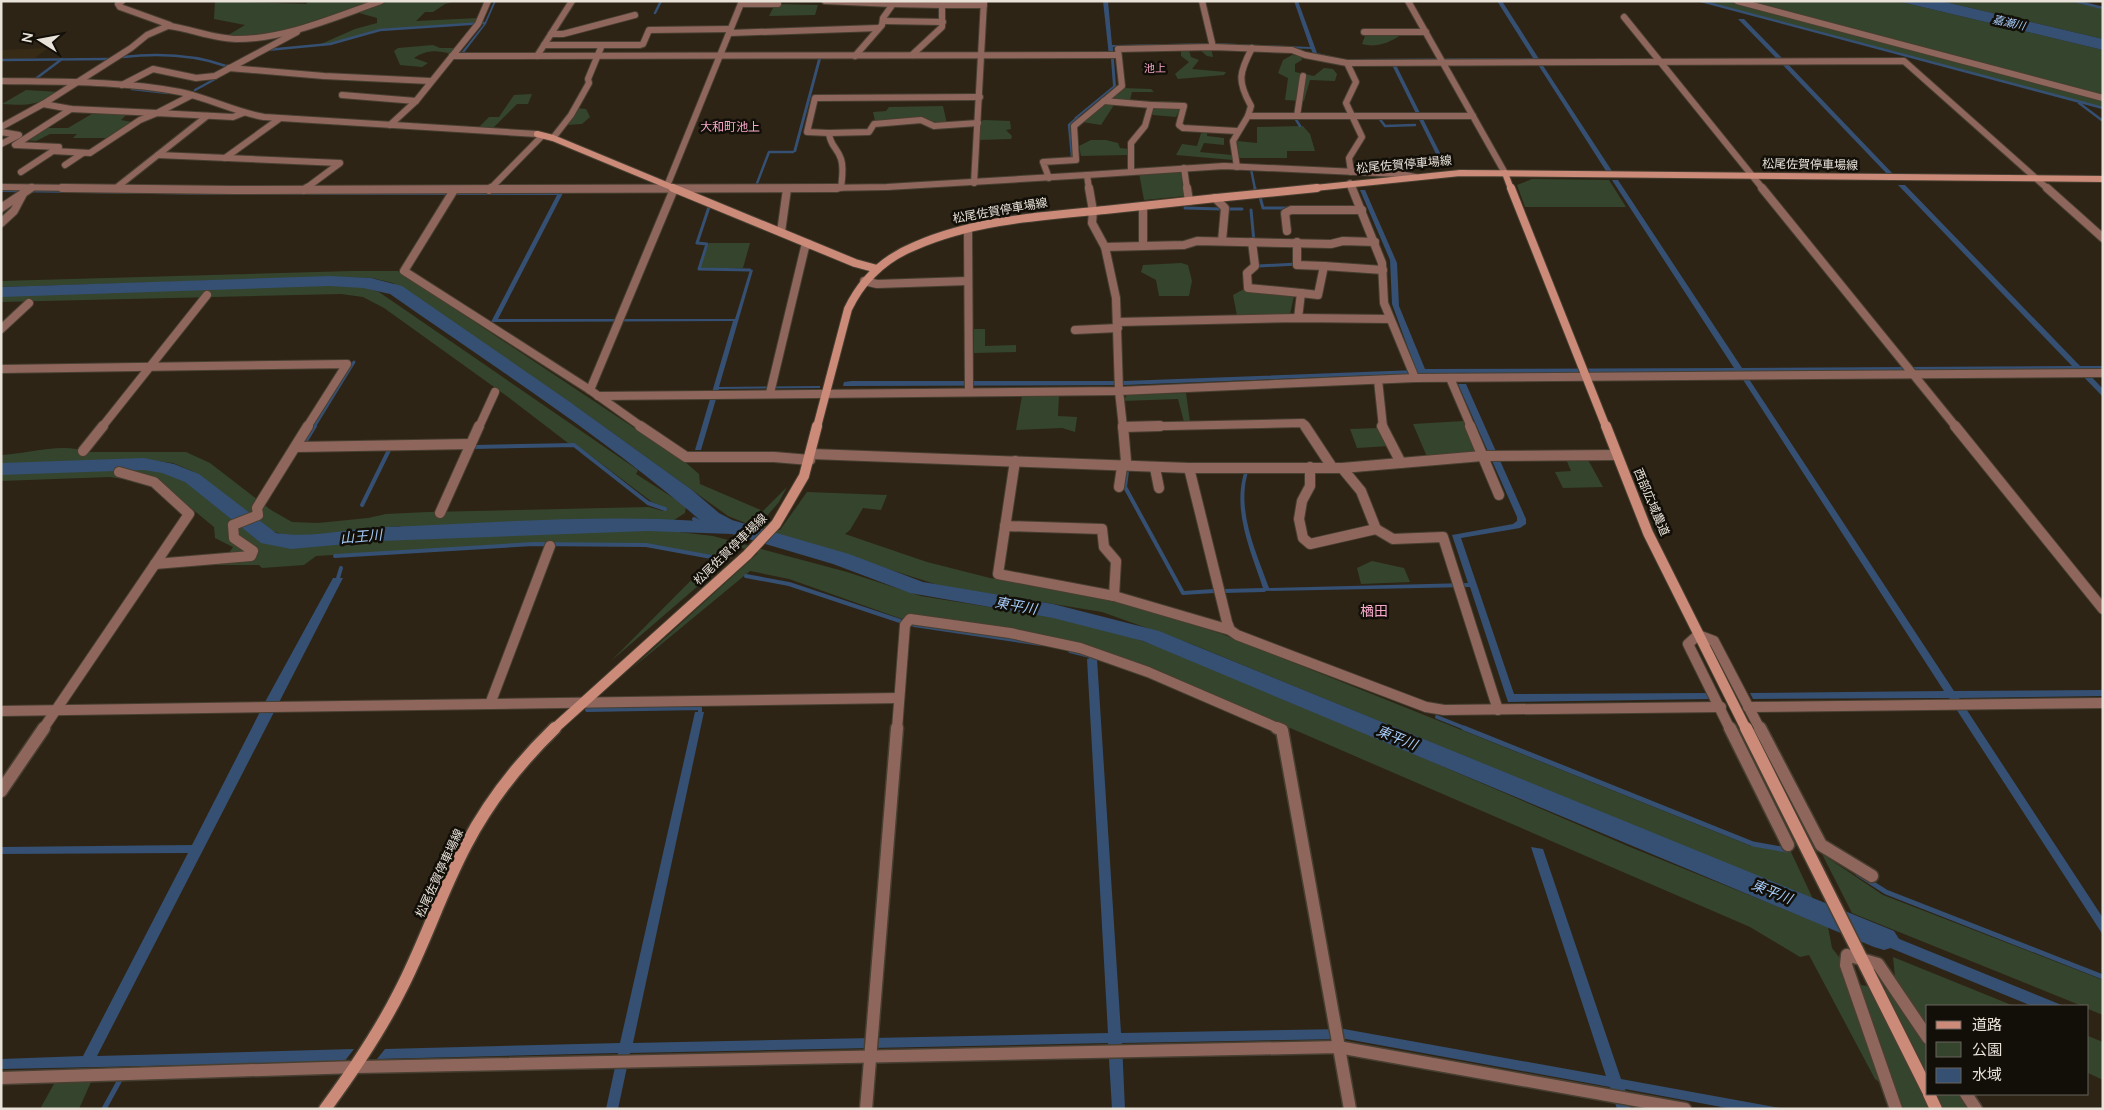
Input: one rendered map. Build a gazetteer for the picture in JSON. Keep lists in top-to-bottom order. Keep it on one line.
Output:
{"streets":{"main road":["松尾佐賀停車場線","西部広域農道"]},"crossings":[["松尾佐賀停車場線","西部広域農道"]],"districts":["池上","大和町池上","楢田"],"water":["嘉瀬川","山王川","東平川"],"legend":["道路","公園","水域"],"north":"left"}
